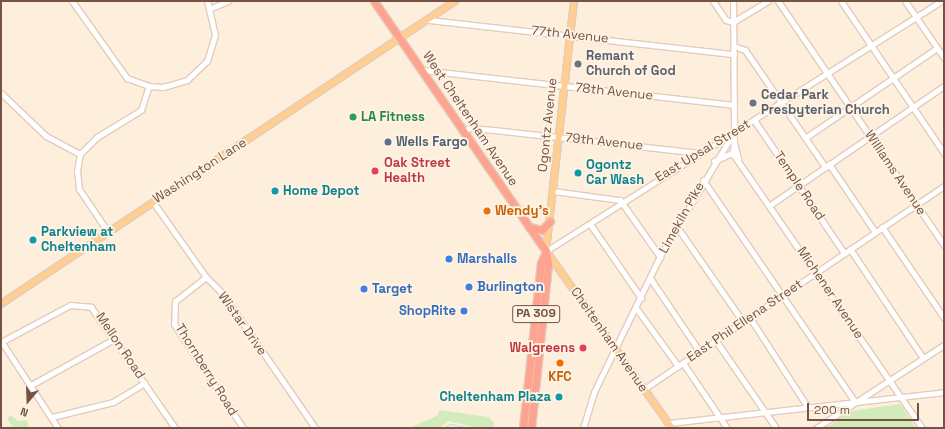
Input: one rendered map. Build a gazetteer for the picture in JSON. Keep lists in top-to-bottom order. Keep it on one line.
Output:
{"streets":{"highway":["West Cheltenham Avenue","Ogontz Avenue","PA 309"],"main road":["Washington Lane","Cheltenham Avenue"],"street":["77th Avenue","78th Avenue","79th Avenue","East Upsal Street","Williams Avenue","Temple Road","Limekiln Pike","Michener Avenue","East Phil Ellena Street","Wistar Drive","Mellon Road","Thornberry Road"]},"crossings":[["77th Avenue","Ogontz Avenue"],["77th Avenue","Washington Lane"],["78th Avenue","West Cheltenham Avenue"],["78th Avenue","Ogontz Avenue"],["West Cheltenham Avenue","Ogontz Avenue"],["West Cheltenham Avenue","79th Avenue"],["West Cheltenham Avenue","East Upsal Street"],["West Cheltenham Avenue","Washington Lane"],["West Cheltenham Avenue","Cheltenham Avenue"],["Ogontz Avenue","79th Avenue"],["Ogontz Avenue","East Upsal Street"],["Ogontz Avenue","Cheltenham Avenue"],["79th Avenue","East Upsal Street"],["East Upsal Street","Williams Avenue"],["East Upsal Street","Temple Road"],["East Upsal Street","Limekiln Pike"],["East Upsal Street","Michener Avenue"],["East Upsal Street","Cheltenham Avenue"],["Washington Lane","Wistar Drive"],["Williams Avenue","East Phil Ellena Street"],["Temple Road","East Phil Ellena Street"],["Limekiln Pike","Michener Avenue"],["Limekiln Pike","Cheltenham Avenue"],["Michener Avenue","East Phil Ellena Street"],["East Phil Ellena Street","Cheltenham Avenue"],["Wistar Drive","Thornberry Road"]],"places":["Remant Church of God","Cedar Park Presbyterian Church","LA Fitness","Wells Fargo","Oak Street Health","Ogontz Car Wash","Home Depot","Wendy's","Parkview at Cheltenham","Marshalls","Burlington","Target","ShopRite","Walgreens","KFC","Cheltenham Plaza"],"scale_bar":"200 m","north":"bottom"}
